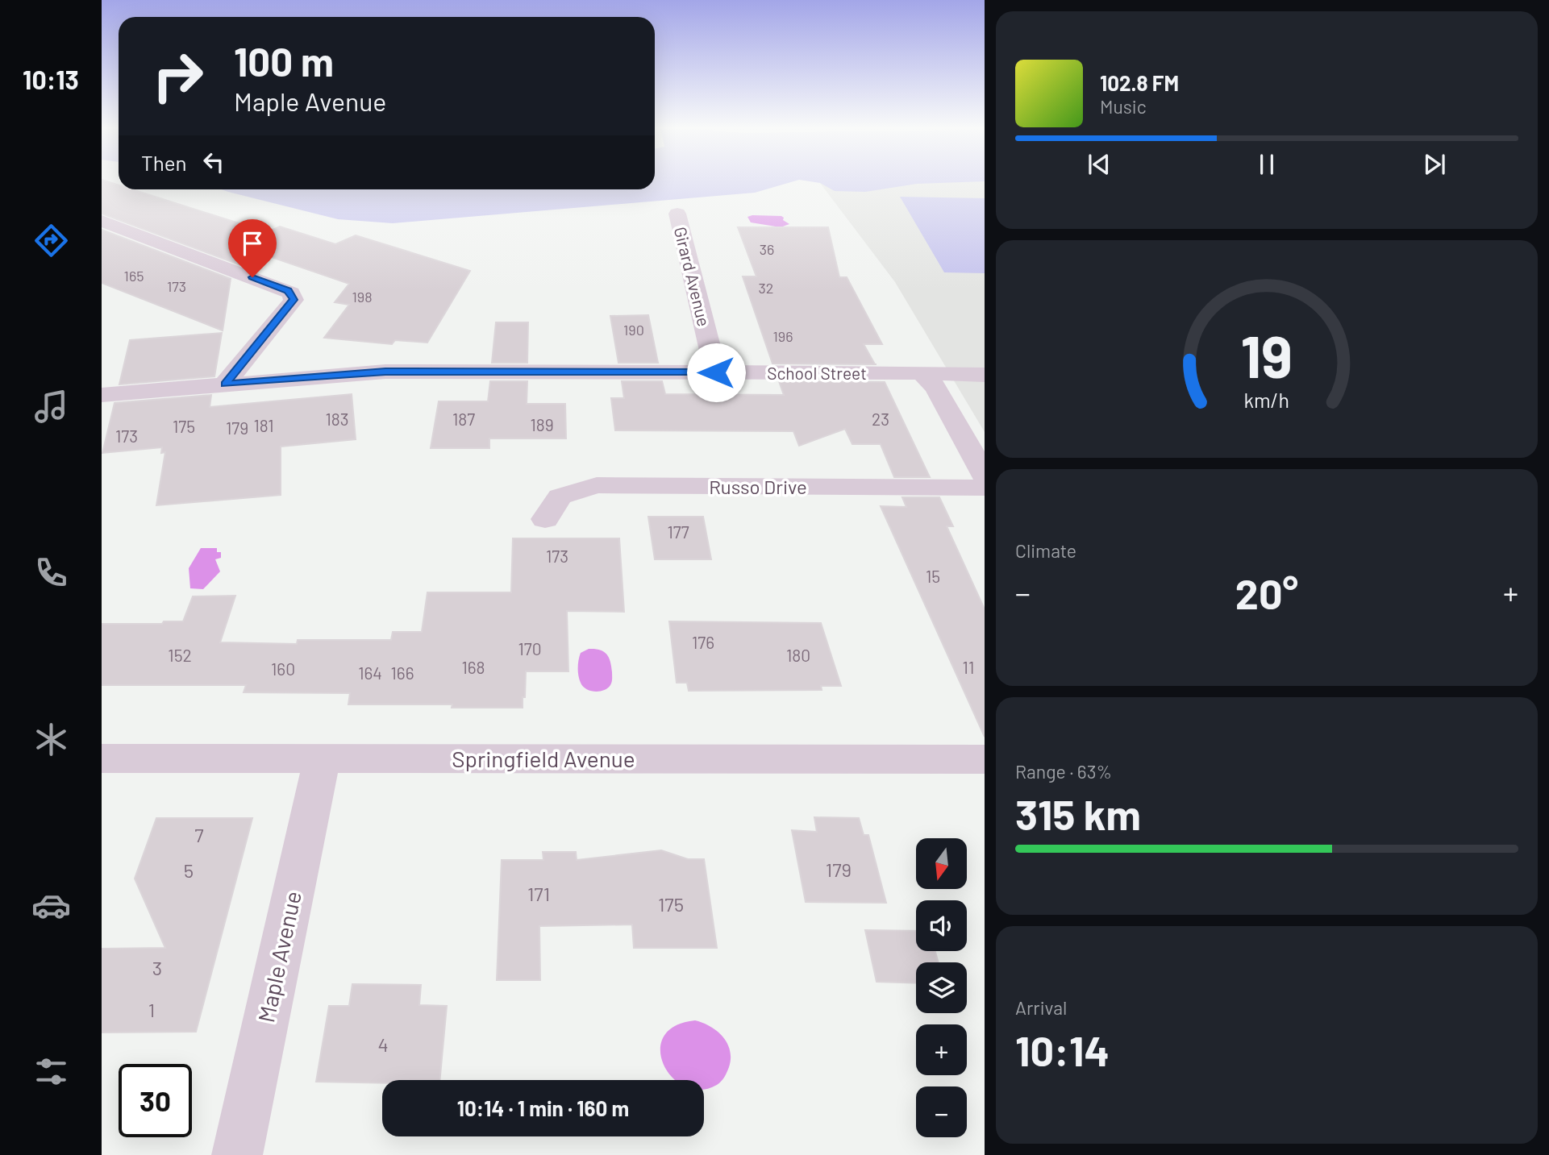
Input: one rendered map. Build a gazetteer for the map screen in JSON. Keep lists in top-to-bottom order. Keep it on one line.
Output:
{"streets":{"street":["Girard Avenue","School Street","Russo Drive","Springfield Avenue","Maple Avenue"]},"crossings":[["Girard Avenue","School Street"],["Springfield Avenue","Maple Avenue"]],"house_numbers":["36","165","173","32","198","190","196","183","187","23","189","181","175","179","173","177","173","15","176","170","152","180","168","11","160","164","166","7","179","5","171","175","3","1","4"],"north":"bottom","page":{"tabs":"10:13","turn":["100 m","Maple Avenue"],"song":["102.8 FM","Music"],"then":"Then","tile":["Climate",["Range · 63%","315 km"],["Arrival","10:14"]],"heat":["−","20°","+"],"map_buttons":["+","−"],"limit":"30","trip":"10:14 · 1 min · 160 m","gauge":["19","km/h"]}}
